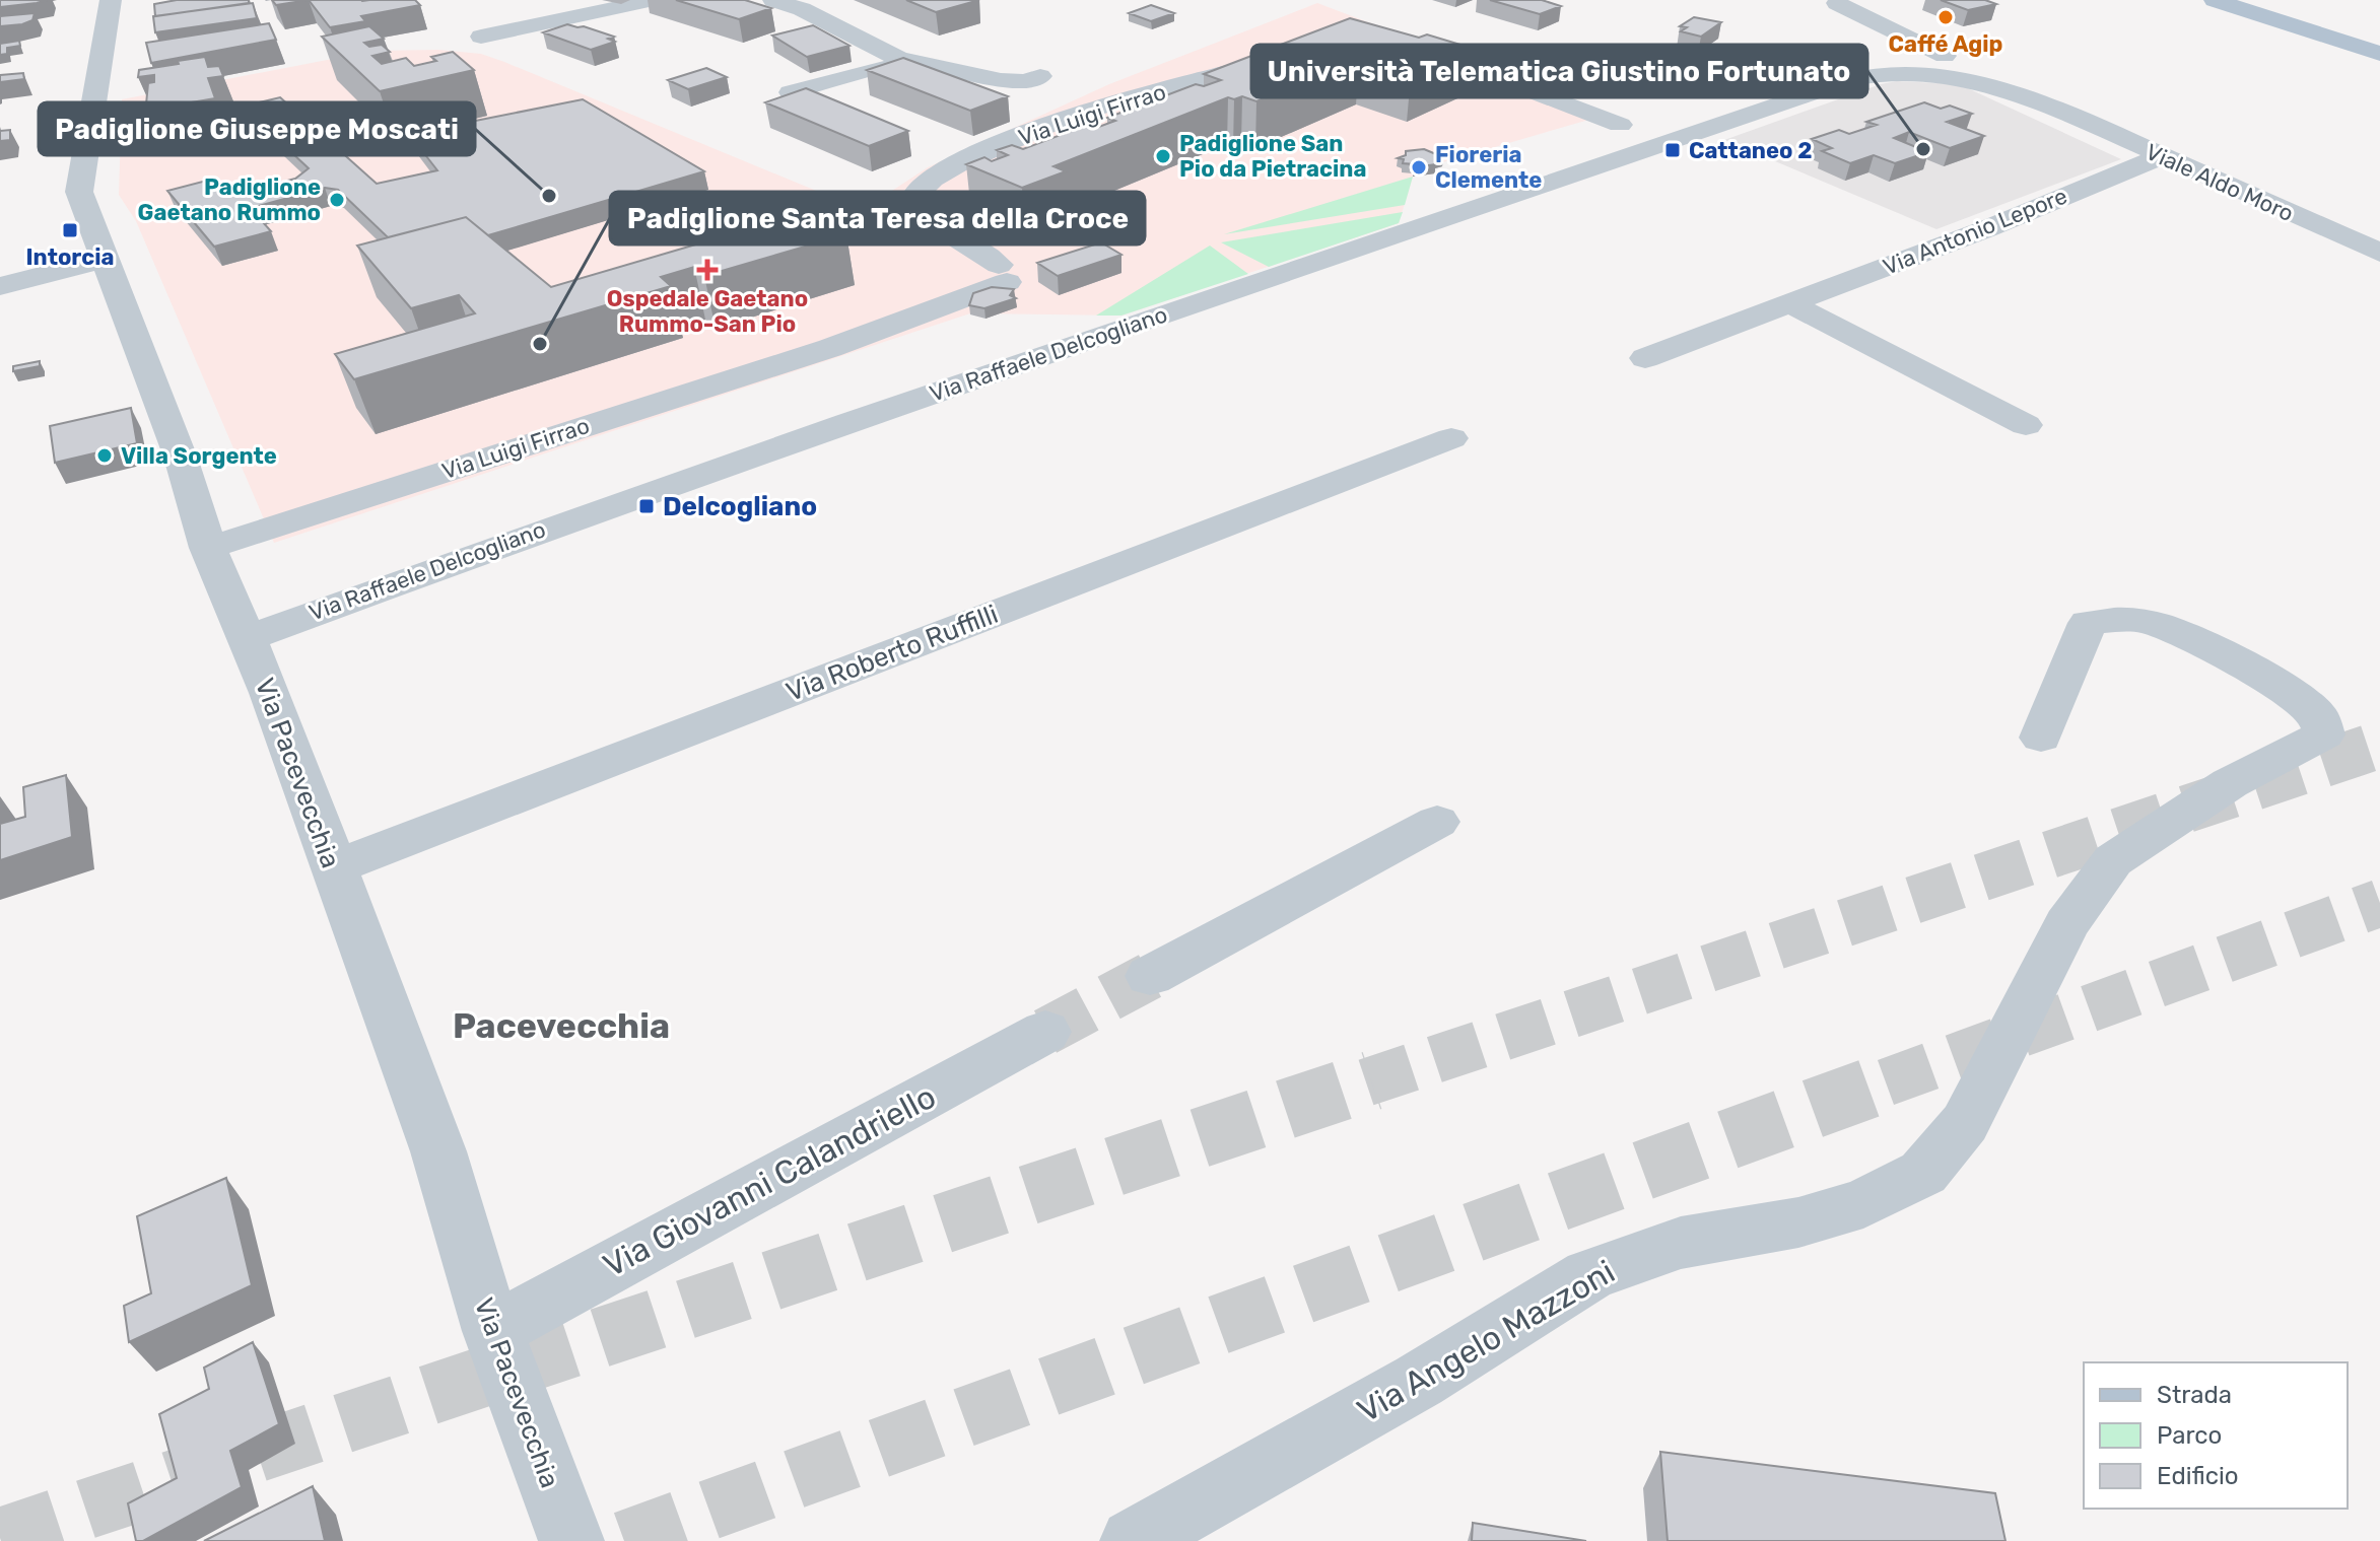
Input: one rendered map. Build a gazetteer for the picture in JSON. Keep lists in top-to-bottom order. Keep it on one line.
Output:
{"streets":{"street":["Via Luigi Firrao","Viale Aldo Moro","Via Antonio Lepore","Via Raffaele Delcogliano","Via Roberto Ruffilli","Via Pacevecchia","Via Giovanni Calandriello","Via Angelo Mazzoni"]},"crossings":[["Via Luigi Firrao","Via Pacevecchia"],["Viale Aldo Moro","Via Antonio Lepore"],["Viale Aldo Moro","Via Raffaele Delcogliano"],["Via Raffaele Delcogliano","Via Pacevecchia"],["Via Roberto Ruffilli","Via Pacevecchia"],["Via Pacevecchia","Via Giovanni Calandriello"]],"districts":["Pacevecchia"],"places":{"other":["Caffé Agip","Università Telematica Giustino Fortunato","Padiglione San Pio da Pietracina","Fioreria Clemente","Padiglione Giuseppe Moscati","Padiglione Gaetano Rummo","Padiglione Santa Teresa della Croce","Villa Sorgente"],"transit":["Cattaneo 2","Intorcia","Delcogliano"],"health":["Ospedale Gaetano Rummo-San Pio"]},"legend":["Strada","Parco","Edificio"]}
